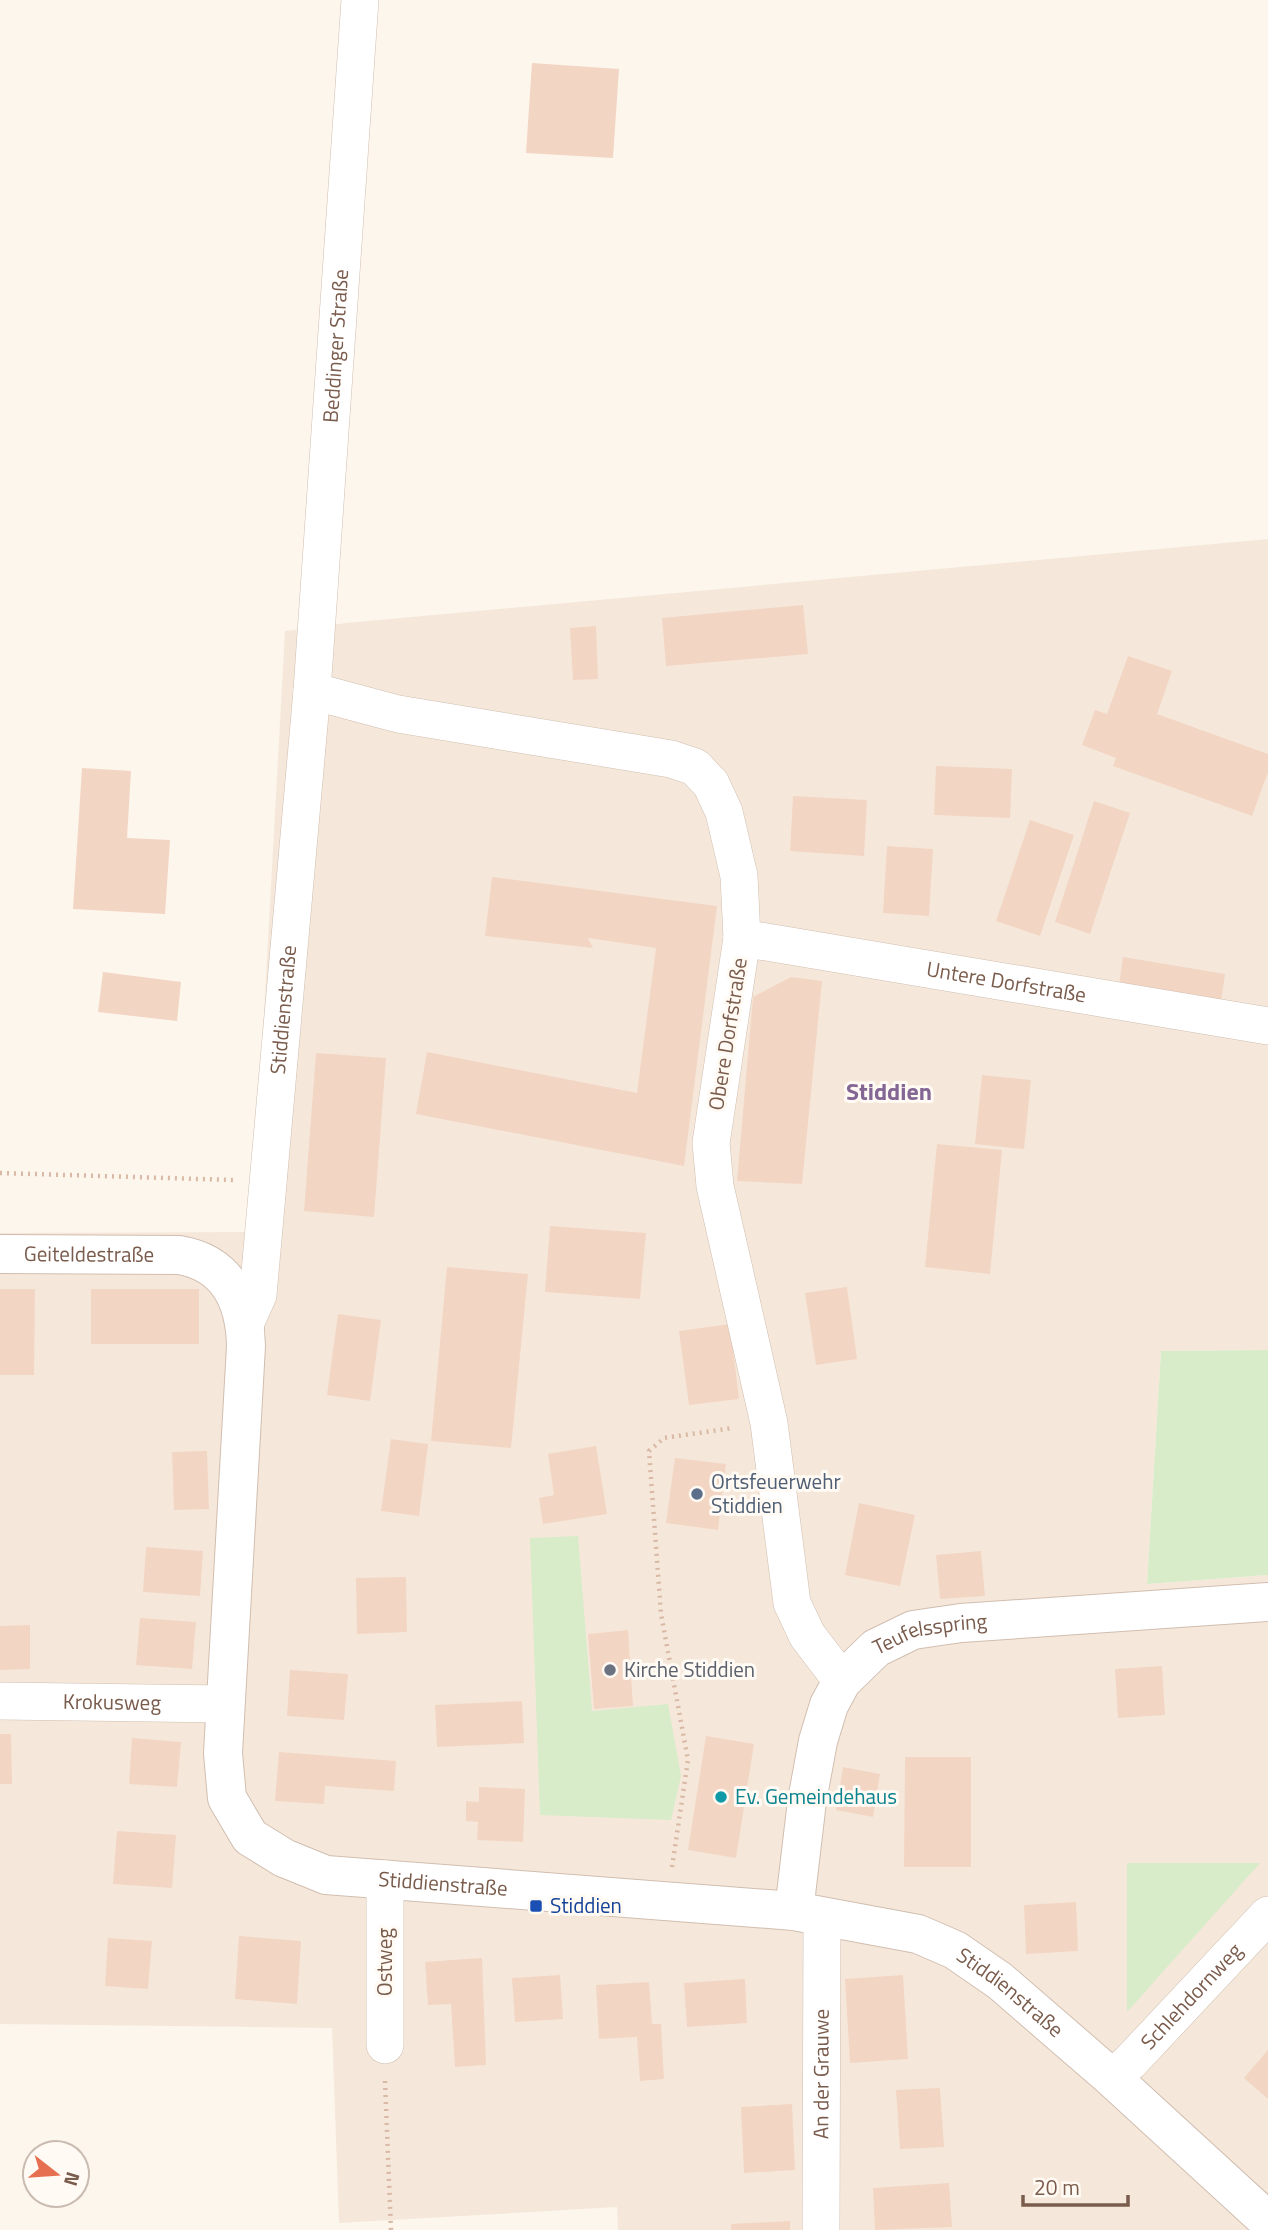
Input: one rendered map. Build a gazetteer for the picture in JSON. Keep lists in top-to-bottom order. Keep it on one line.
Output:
{"streets":{"street":["Beddinger Straße","Untere Dorfstraße","Stiddienstraße","Obere Dorfstraße","Geiteldestraße","Teufelsspring","Krokusweg","Ostweg","Schlehdornweg","An der Grauwe"]},"crossings":[["Beddinger Straße","Stiddienstraße"],["Beddinger Straße","Obere Dorfstraße"],["Untere Dorfstraße","Obere Dorfstraße"],["Stiddienstraße","Obere Dorfstraße"],["Stiddienstraße","Geiteldestraße"],["Stiddienstraße","Teufelsspring"],["Stiddienstraße","Krokusweg"],["Stiddienstraße","Ostweg"],["Stiddienstraße","Schlehdornweg"],["Stiddienstraße","An der Grauwe"],["Obere Dorfstraße","Teufelsspring"],["Teufelsspring","An der Grauwe"]],"districts":["Stiddien"],"places":{"other":["Ortsfeuerwehr Stiddien","Kirche Stiddien","Ev. Gemeindehaus"],"transit":["Stiddien"]},"scale_bar":"20 m","north":"right"}
